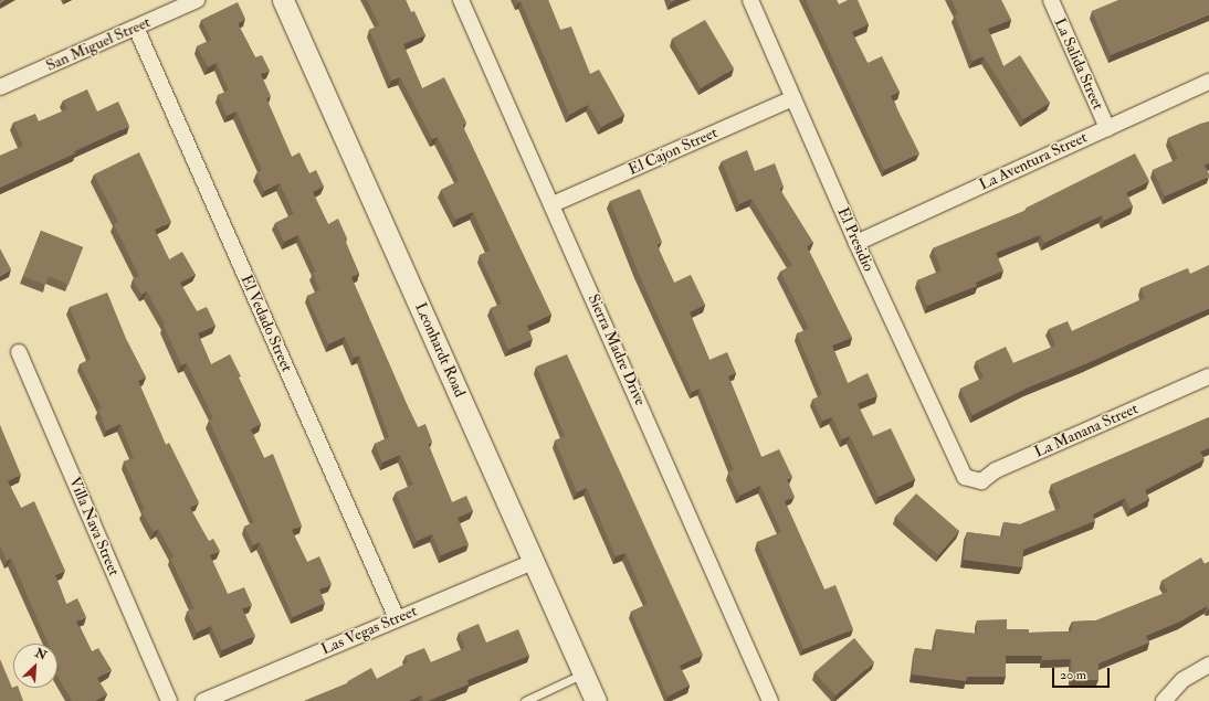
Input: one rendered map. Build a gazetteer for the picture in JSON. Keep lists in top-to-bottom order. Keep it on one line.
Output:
{"streets":{"street":["San Miguel Street","La Salida Street","El Cajon Street","La Aventura Street","El Presidio","El Vedado Street","Leonhardt Road","Sierra Madre Drive","La Manana Street","Villa Nava Street","Las Vegas Street"]},"crossings":[["San Miguel Street","El Vedado Street"],["La Salida Street","La Aventura Street"],["El Cajon Street","El Presidio"],["El Cajon Street","Sierra Madre Drive"],["La Aventura Street","El Presidio"],["El Presidio","La Manana Street"],["El Vedado Street","Las Vegas Street"],["Leonhardt Road","Las Vegas Street"]],"scale_bar":"20 m","north":"top right"}
